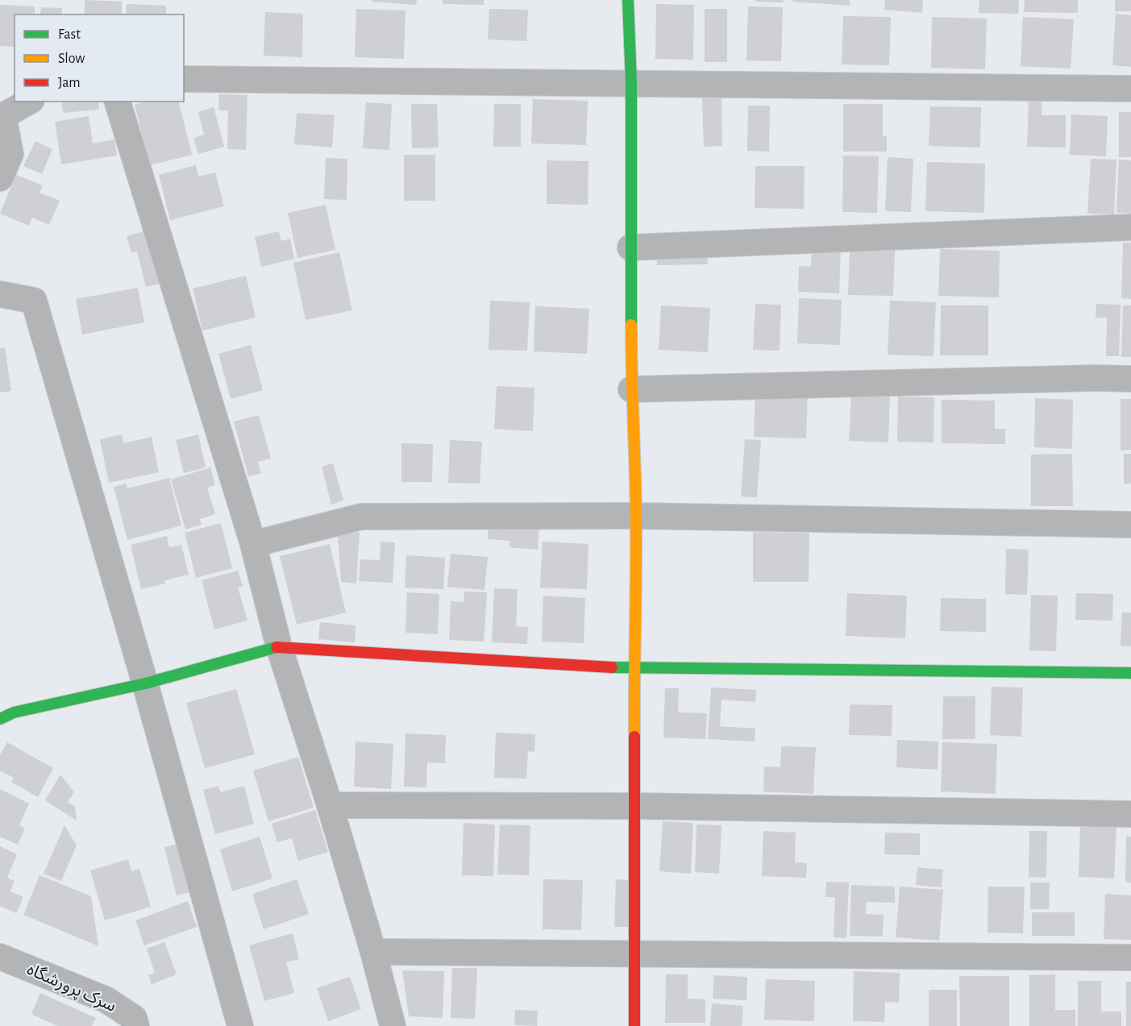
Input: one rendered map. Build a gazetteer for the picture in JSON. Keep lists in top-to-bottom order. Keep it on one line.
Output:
{"streets":{"street":["سرک پرورشگاه"]},"legend":["Fast","Slow","Jam"]}
